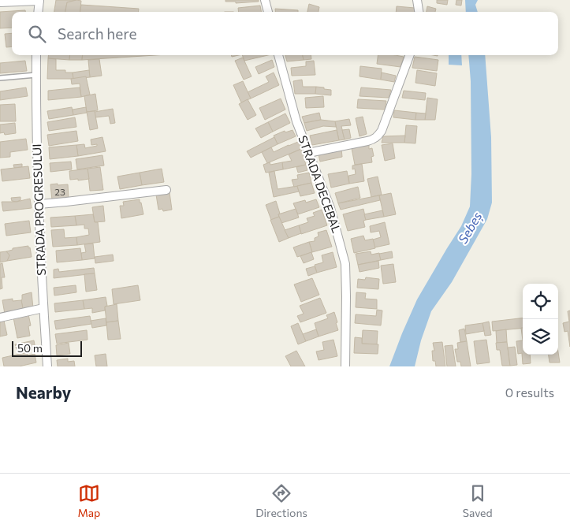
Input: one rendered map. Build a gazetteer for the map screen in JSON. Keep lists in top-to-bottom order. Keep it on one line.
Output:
{"streets":{"street":["STRADA DECEBAL","STRADA PROGRESULUI"]},"water":["Sebeș"],"house_numbers":["23"],"scale_bar":"50 m","page":{"search":"Search here","scale":"50 m","heading":["Nearby","0 results"],"nav":["Map","Directions","Saved"]}}
